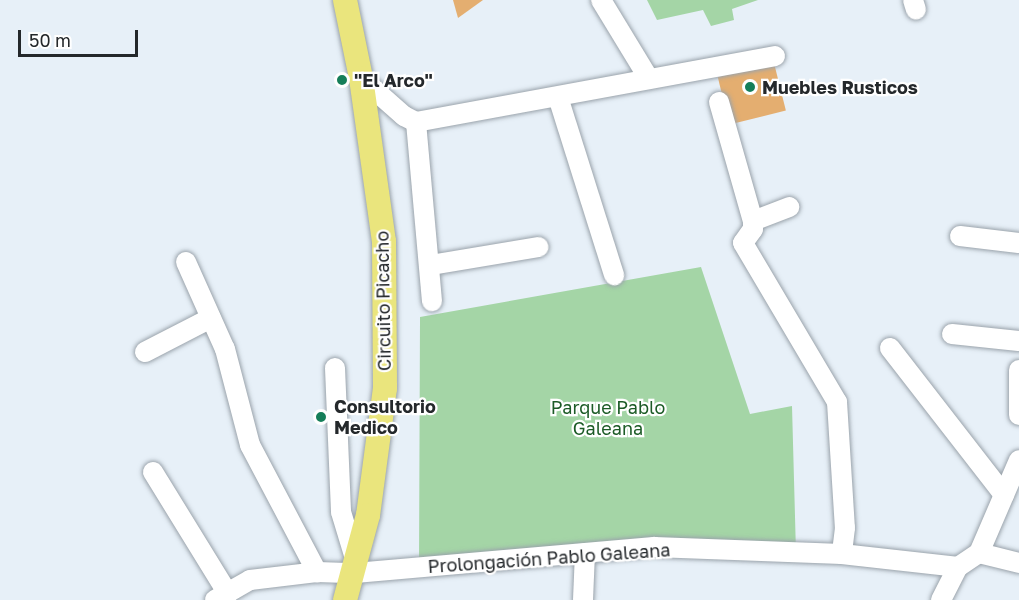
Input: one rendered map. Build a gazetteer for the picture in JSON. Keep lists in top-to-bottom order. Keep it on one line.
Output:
{"streets":{"main road":["Circuito Picacho"],"street":["Prolongación Pablo Galeana"]},"crossings":[["Circuito Picacho","Prolongación Pablo Galeana"]],"parks":["Parque Pablo Galeana"],"places":["\"El Arco\"","Muebles Rusticos","Consultorio Medico"],"scale_bar":"50 m"}
